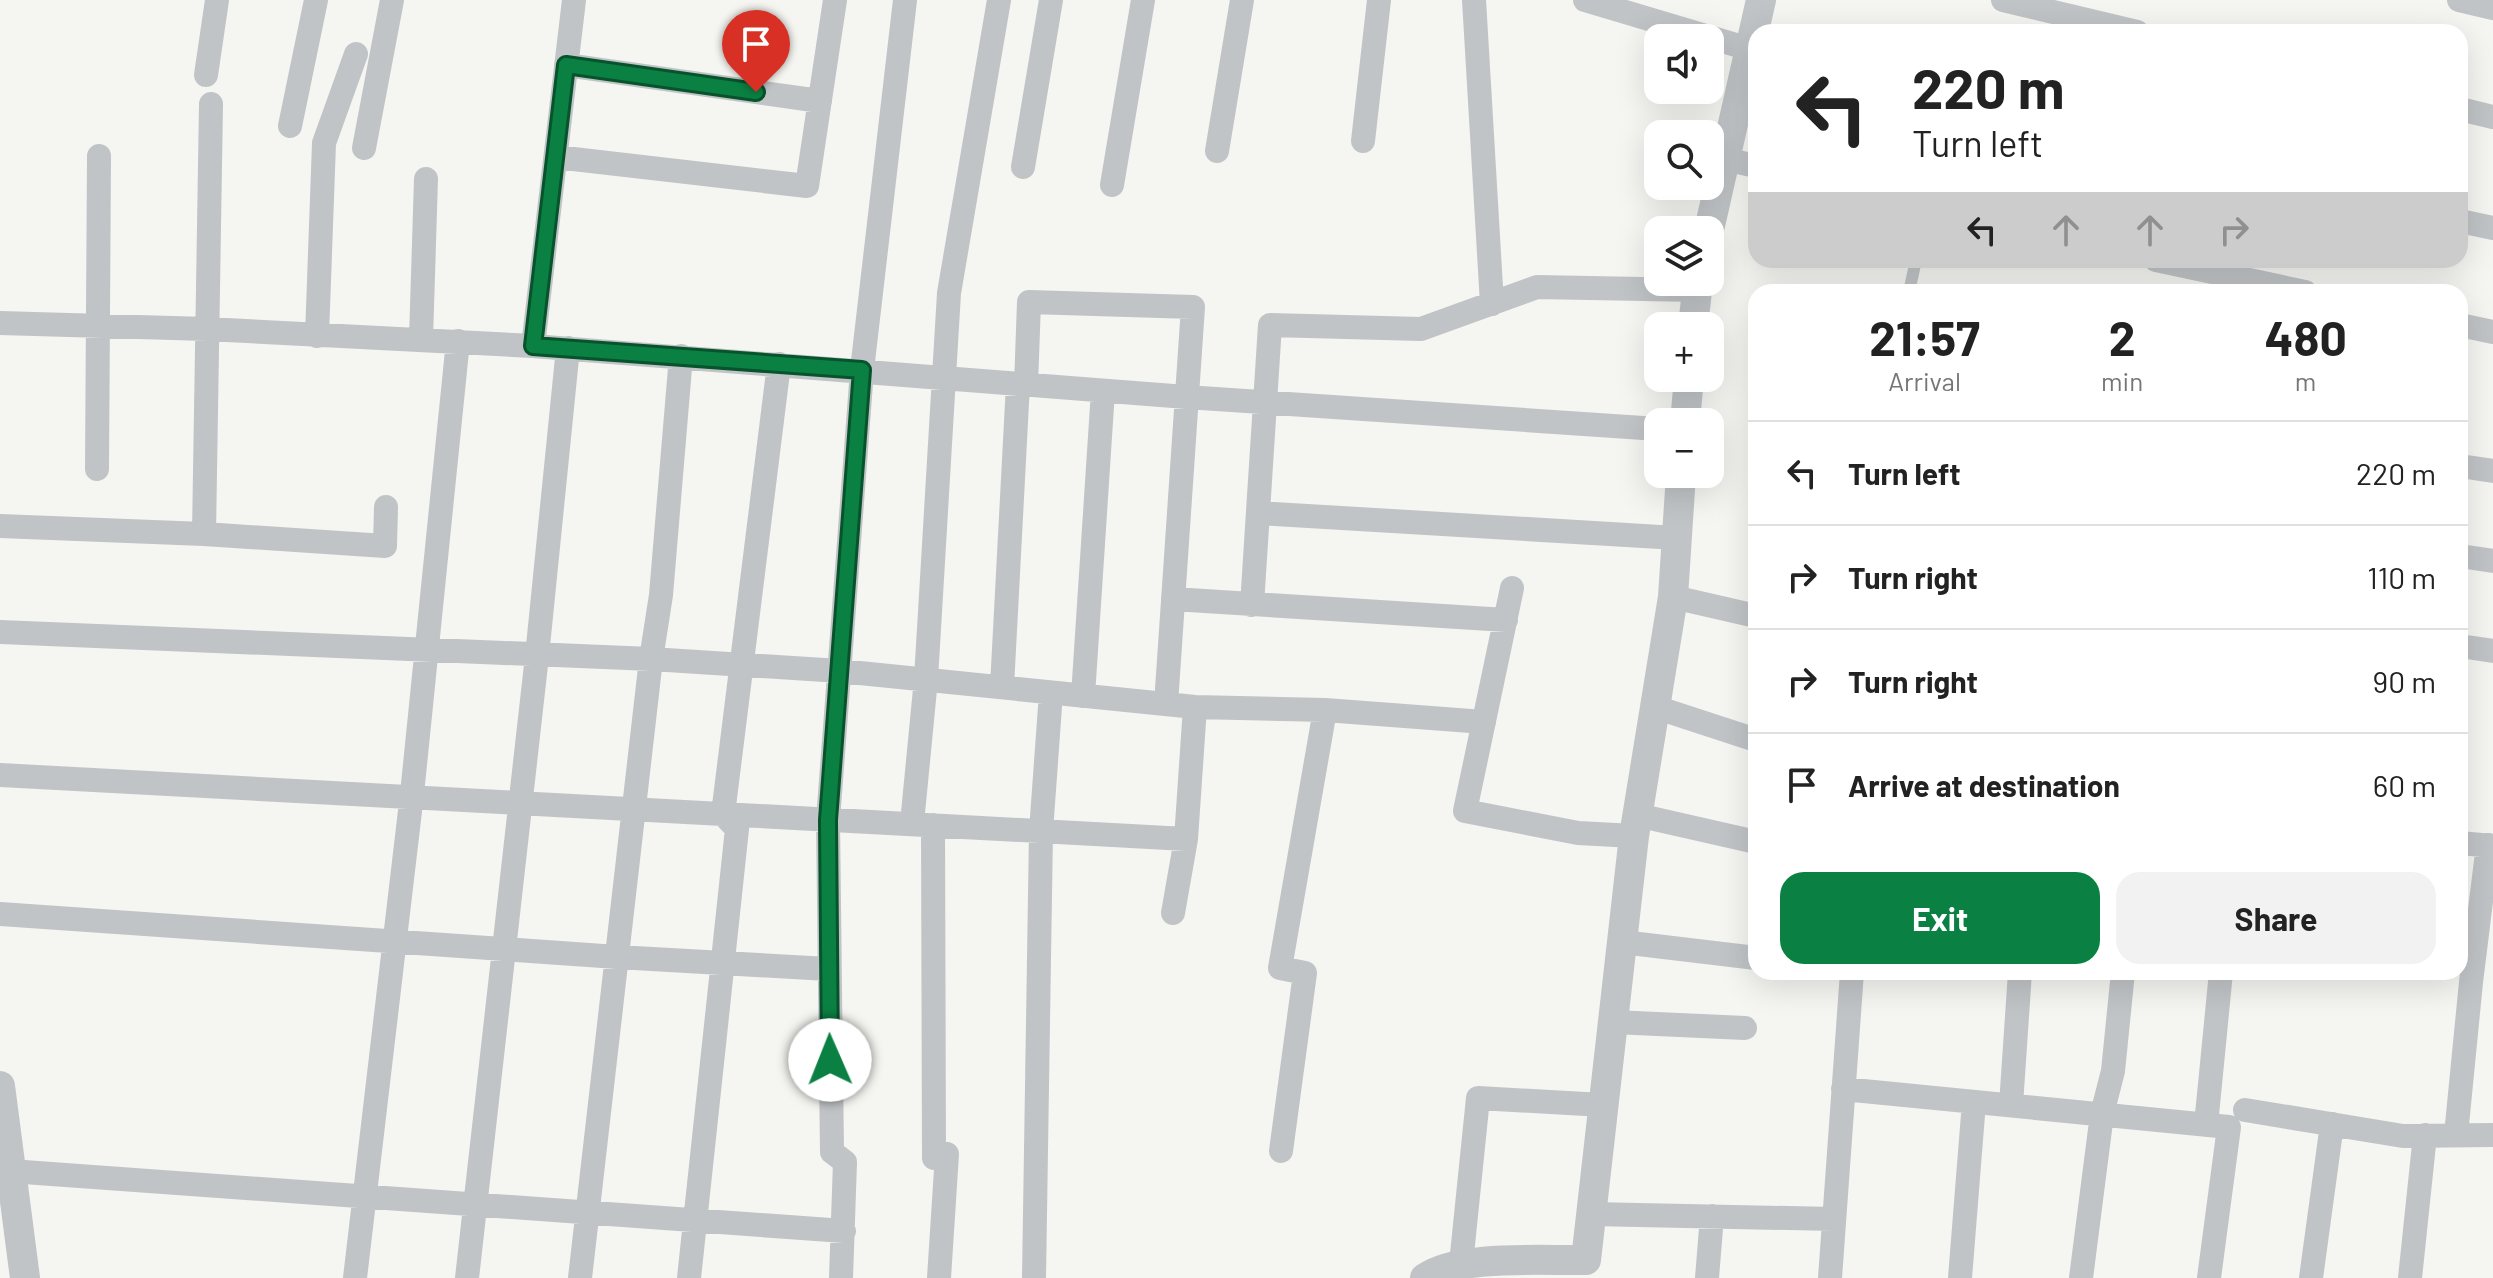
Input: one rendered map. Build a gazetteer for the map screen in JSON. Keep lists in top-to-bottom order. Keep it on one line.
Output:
{"page":{"map_buttons":["+","−"],"turn":["220 m","Turn left"],"eta":["21:57","Arrival","2","min","480","m"],"list":[{"name":"Turn left","value":"220 m"},{"name":"Turn right","value":"110 m"},{"name":"Turn right","value":"90 m"},{"name":"Arrive at destination","value":"60 m"}],"buttons":["Exit","Share"]}}
